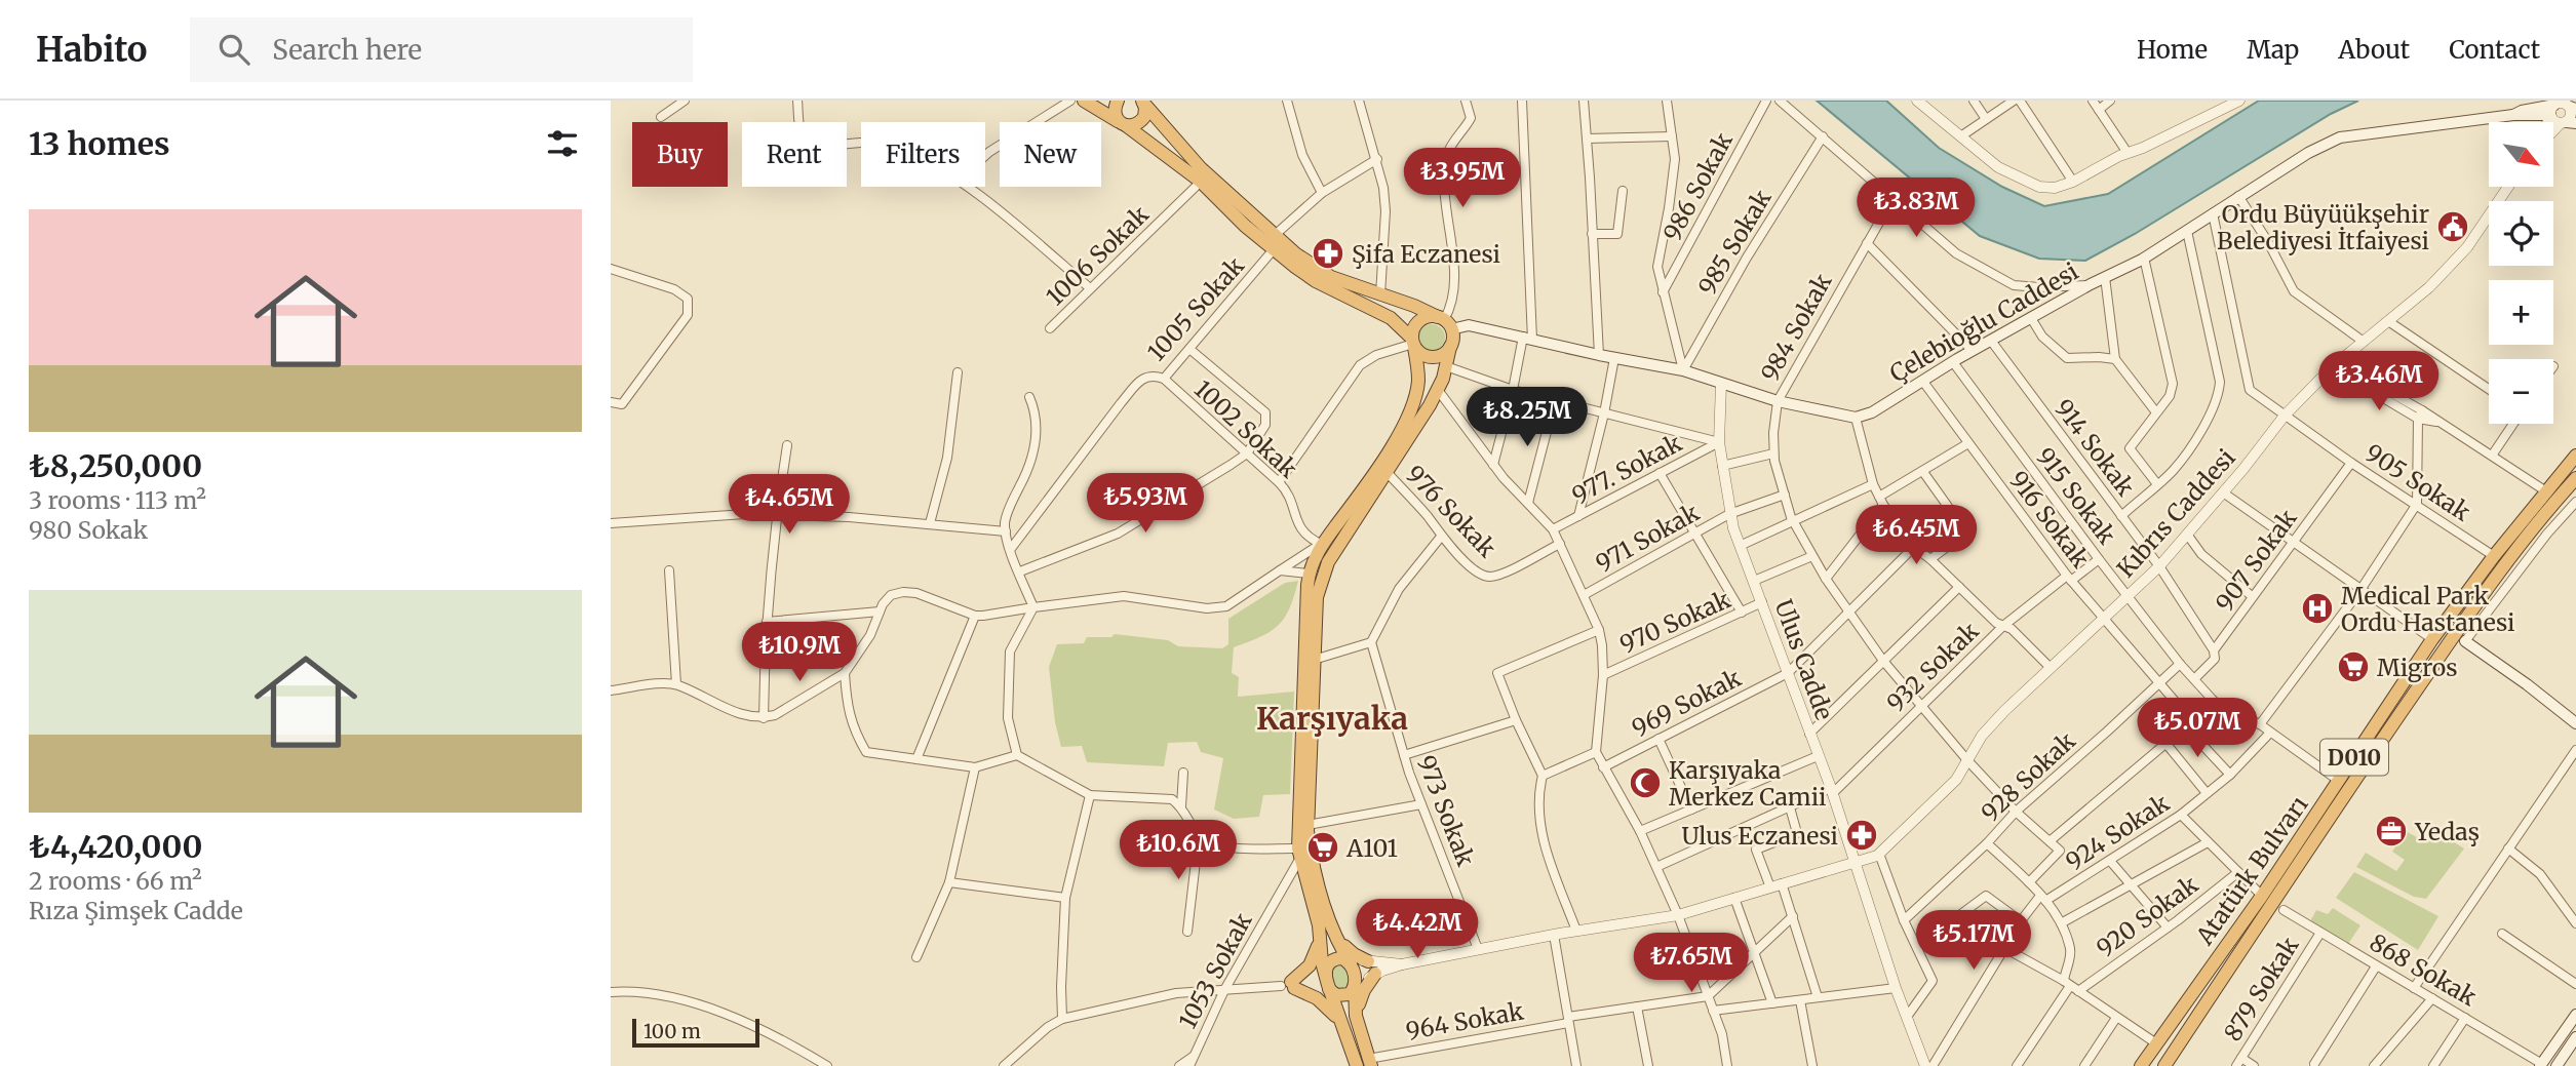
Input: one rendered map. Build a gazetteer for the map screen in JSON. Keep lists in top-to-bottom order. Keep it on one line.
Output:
{"streets":{"highway":["D010","Atatürk Bulvarı"],"main road":["Çelebioğlu Caddesi"],"street":["986 Sokak","985 Sokak","1006 Sokak","1005 Sokak","984 Sokak","1002 Sokak","914 Sokak","977. Sokak","905 Sokak","915 Sokak","976 Sokak","Kıbrıs Caddesi","916 Sokak","971 Sokak","907 Sokak","970 Sokak","Ulus Cadde","932 Sokak","969 Sokak","928 Sokak","973 Sokak","924 Sokak","920 Sokak","868 Sokak","1053 Sokak","879 Sokak","964 Sokak"]},"crossings":[["1005 Sokak","1002 Sokak"],["Çelebioğlu Caddesi","914 Sokak"],["Çelebioğlu Caddesi","905 Sokak"],["Çelebioğlu Caddesi","915 Sokak"],["Çelebioğlu Caddesi","916 Sokak"],["914 Sokak","Kıbrıs Caddesi"],["914 Sokak","907 Sokak"],["977. Sokak","Ulus Cadde"],["905 Sokak","Kıbrıs Caddesi"],["905 Sokak","907 Sokak"],["905 Sokak","Atatürk Bulvarı"],["915 Sokak","Kıbrıs Caddesi"],["915 Sokak","907 Sokak"],["915 Sokak","932 Sokak"],["915 Sokak","928 Sokak"],["915 Sokak","924 Sokak"],["915 Sokak","Atatürk Bulvarı"],["Kıbrıs Caddesi","916 Sokak"],["Kıbrıs Caddesi","Ulus Cadde"],["Kıbrıs Caddesi","973 Sokak"],["916 Sokak","932 Sokak"],["916 Sokak","928 Sokak"],["916 Sokak","924 Sokak"],["971 Sokak","Ulus Cadde"],["970 Sokak","Ulus Cadde"],["Ulus Cadde","932 Sokak"],["Ulus Cadde","969 Sokak"],["868 Sokak","879 Sokak"]],"districts":["Karşıyaka"],"places":{"public building":["Ordu Büyüükşehir Belediyesi İtfaiyesi"],"pharmacy":["Şifa Eczanesi","Ulus Eczanesi"],"hospital":["Medical Park Ordu Hastanesi"],"supermarket":["Migros","A101"],"mosque":["Karşıyaka Merkez Camii"],"office":["Yedaş"]},"scale_bar":"100 m","north":"bottom right","page":{"header":"Habito","search":"Search here","nav":["Home","Map","About","Contact"],"heading":"13 homes","map_buttons":["+","−"],"chip":["Buy","Rent","Filters","New"],"price":["₺3.95M","₺3.83M","₺3.46M","₺8.25M","₺5.93M","₺4.65M","₺6.45M","₺10.9M","₺5.07M","₺10.6M","₺4.42M","₺5.17M","₺7.65M"],"list":[{"name":"₺8,250,000","note":"3 rooms · 113 m² · 980 Sokak"},{"name":"₺4,420,000","note":"2 rooms · 66 m² · Rıza Şimşek Cadde"}],"scale":"100 m"}}
